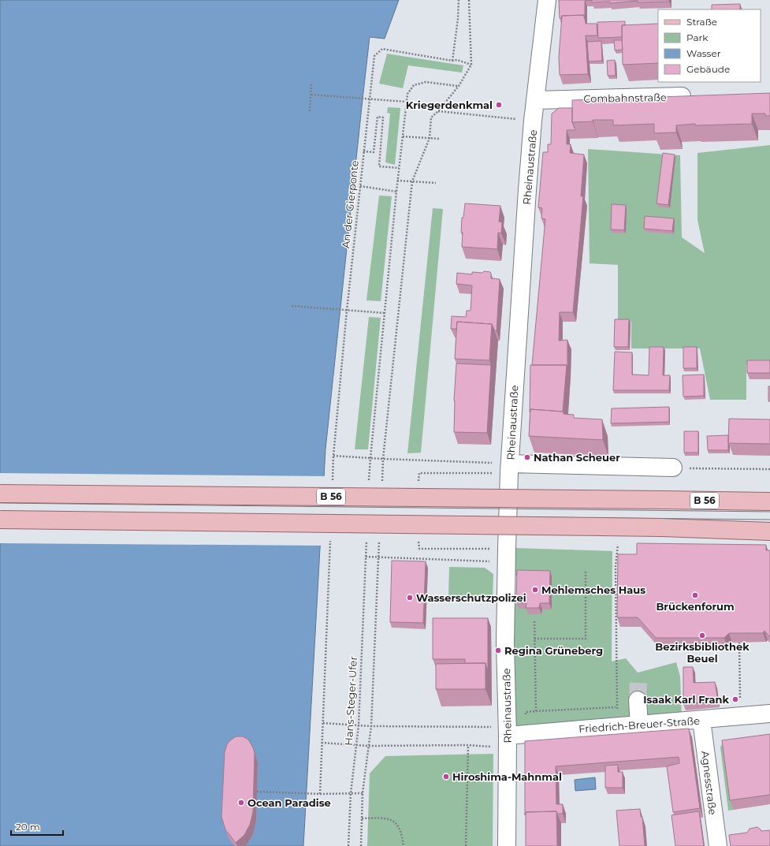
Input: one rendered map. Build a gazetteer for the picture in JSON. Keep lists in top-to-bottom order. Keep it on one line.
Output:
{"streets":{"main road":["B 56"],"street":["Combahnstraße","Rheinaustraße","Friedrich-Breuer-Straße","Agnesstraße"],"path":["An der Gierponte","Hans-Steger-Ufer"]},"crossings":[["Combahnstraße","Rheinaustraße"],["Rheinaustraße","Hans-Steger-Ufer"],["Rheinaustraße","Friedrich-Breuer-Straße"],["Hans-Steger-Ufer","Friedrich-Breuer-Straße"],["Friedrich-Breuer-Straße","Agnesstraße"]],"places":["Kriegerdenkmal","Nathan Scheuer","Mehlemsches Haus","Brückenforum","Wasserschutzpolizei","Bezirksbibliothek Beuel","Regina Grüneberg","Isaak Karl Frank","Hiroshima-Mahnmal","Ocean Paradise"],"legend":["Straße","Park","Wasser","Gebäude"],"scale_bar":"20 m"}
